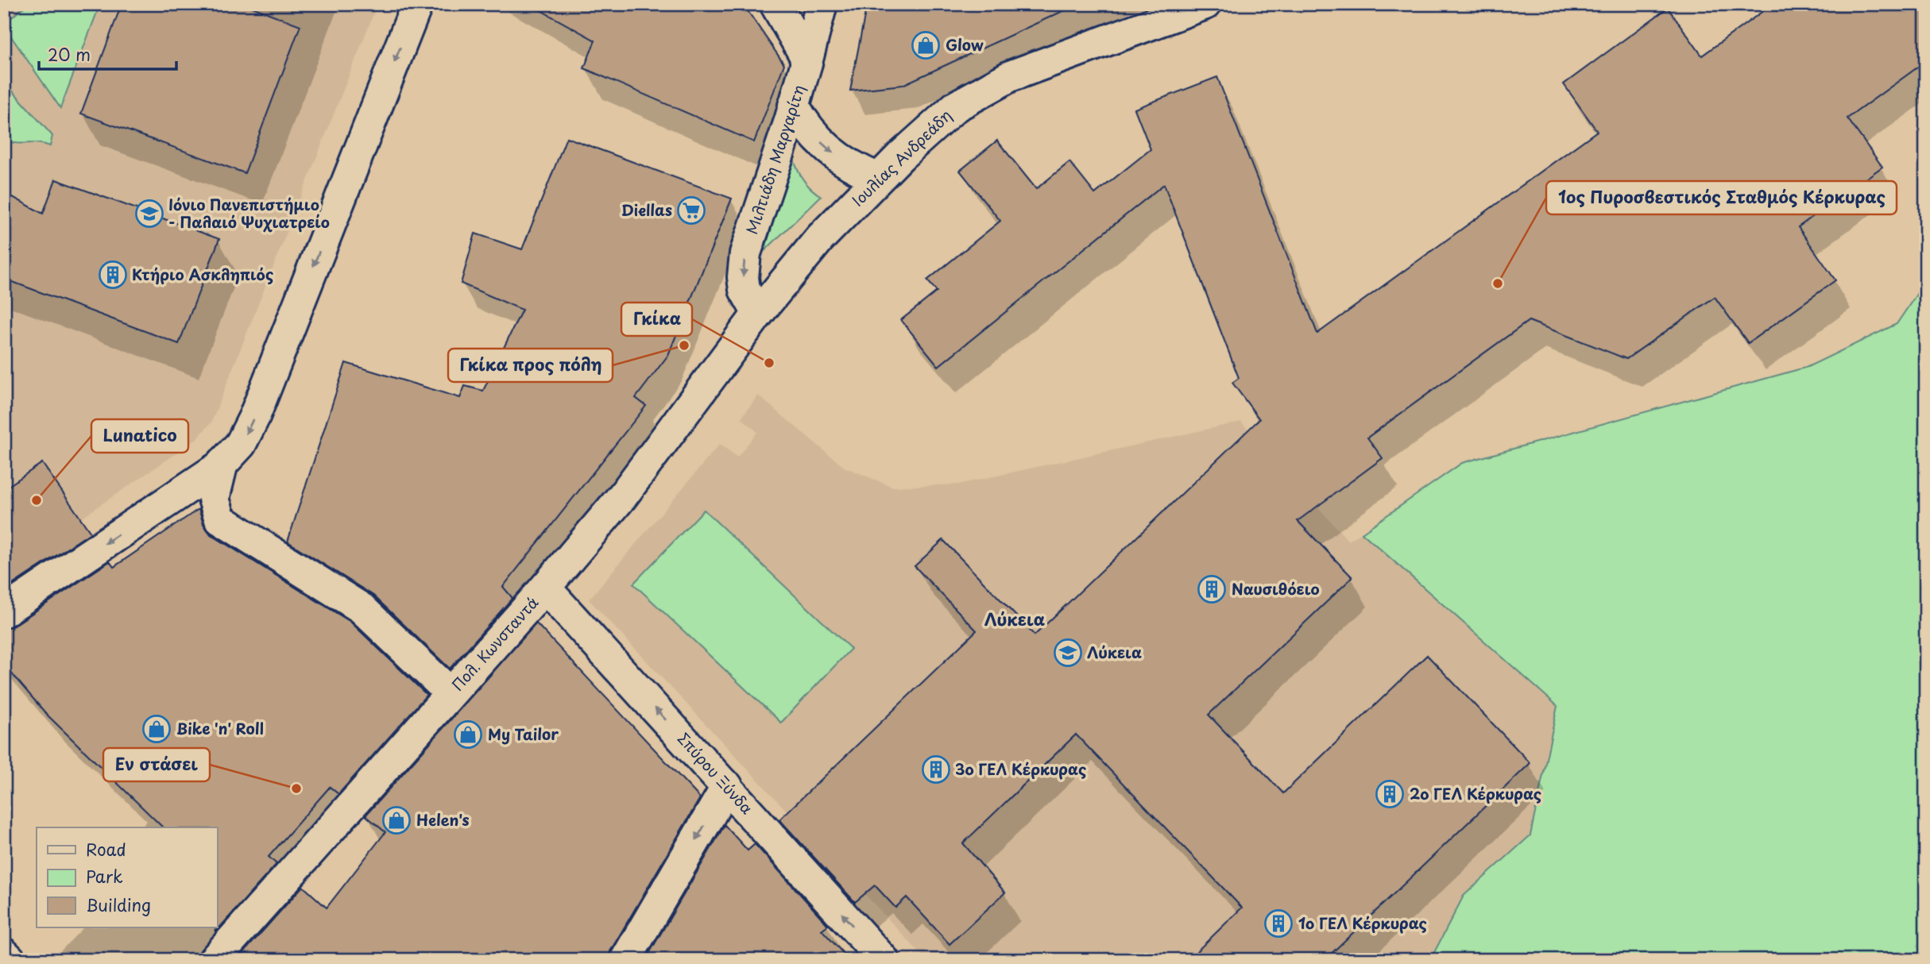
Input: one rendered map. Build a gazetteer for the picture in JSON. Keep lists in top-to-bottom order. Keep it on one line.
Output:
{"streets":{"street":["Ιουλίας Ανδρεάδη","Μιλτιάδη Μαργαρίτη","Πολ. Κωνσταντά","Σπύρου Ξύνδα"]},"crossings":[["Ιουλίας Ανδρεάδη","Μιλτιάδη Μαργαρίτη"],["Ιουλίας Ανδρεάδη","Πολ. Κωνσταντά"],["Μιλτιάδη Μαργαρίτη","Πολ. Κωνσταντά"],["Πολ. Κωνσταντά","Σπύρου Ξύνδα"]],"one_way":["Μιλτιάδη Μαργαρίτη","Σπύρου Ξύνδα"],"districts":["Λύκεια"],"places":{"shop":["Glow","Bike 'n' Roll","My Tailor","Helen's"],"supermarket":["Diellas"],"school or university":["Ιόνιο Πανεπιστήμιο - Παλαιό Ψυχιατρείο","Λύκεια"],"building":["Κτήριο Ασκληπιός","Ναυσιθόειο","3ο ΓΕΛ Κέρκυρας","2ο ΓΕΛ Κέρκυρας","1ο ΓΕΛ Κέρκυρας"],"other":["1ος Πυροσβεστικός Σταθμός Κέρκυρας","Γκίκα προς πόλη","Γκίκα","Lunatico","Εν στάσει"]},"legend":["Road","Park","Building"],"scale_bar":"20 m"}
